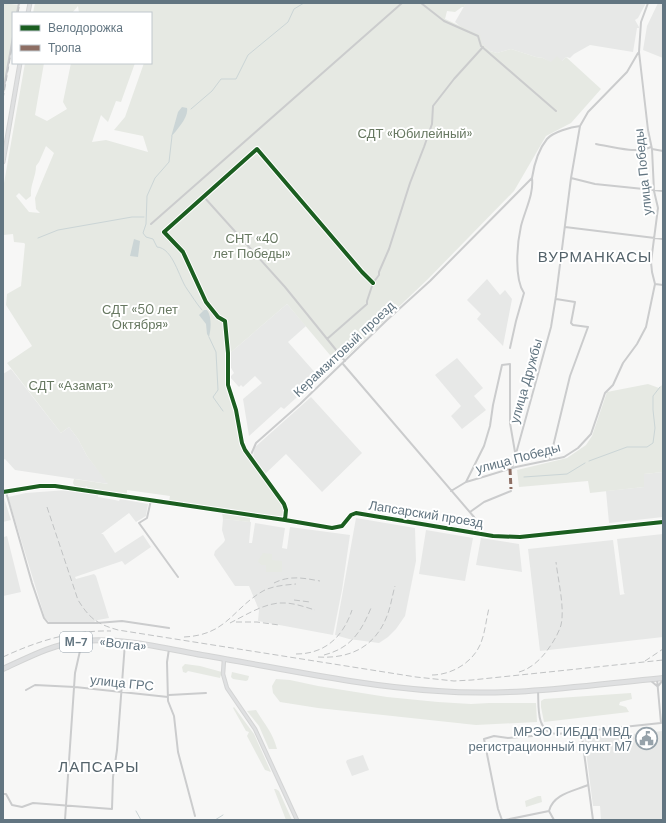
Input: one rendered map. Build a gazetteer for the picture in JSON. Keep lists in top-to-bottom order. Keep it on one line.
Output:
{"streets":{"highway":["М-7","«Волга»"],"street":["улица Победы","Керамзитовый проезд","улица Дружбы","Лапсарский проезд","улица ГРС"]},"crossings":[["улица Победы","улица Дружбы"]],"districts":["ВУРМАНКАСЫ","ЛАПСАРЫ"],"parks":["СДТ «Юбилейный»","СНТ «40 лет Победы»","СДТ «50 лет Октября»","СДТ «Азамат»"],"places":{"public building":["МРЭО ГИБДД МВД, регистрационный пункт М7"]},"legend":["Велодорожка","Тропа"]}
